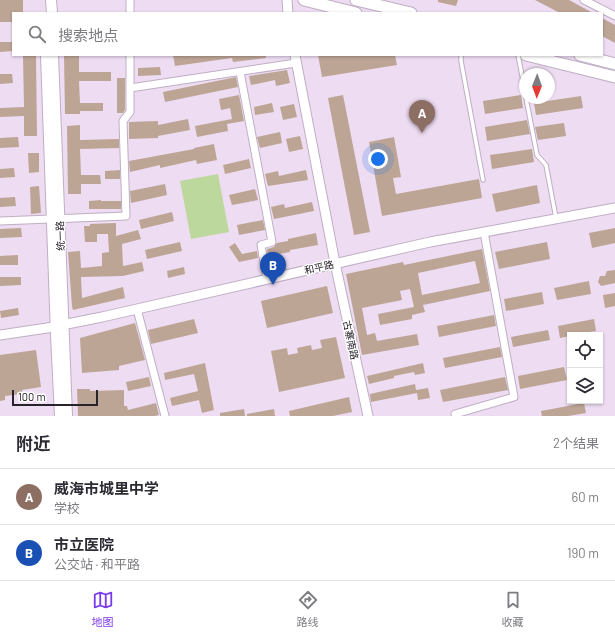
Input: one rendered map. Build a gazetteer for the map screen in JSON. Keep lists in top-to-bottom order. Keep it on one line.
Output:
{"streets":{"main road":["统一路"],"street":["和平路","古寨南路"]},"crossings":[["统一路","和平路"],["和平路","古寨南路"]],"scale_bar":"100 m","north":"bottom","page":{"search":"搜索地点","pins":["A","B"],"scale":"100 m","heading":["附近","2个结果"],"list":[{"mark":"A","name":"威海市城里中学","note":"学校","value":"60 m"},{"mark":"B","name":"市立医院","note":"公交站 · 和平路","value":"190 m"}],"nav":["地图","路线","收藏"]}}
